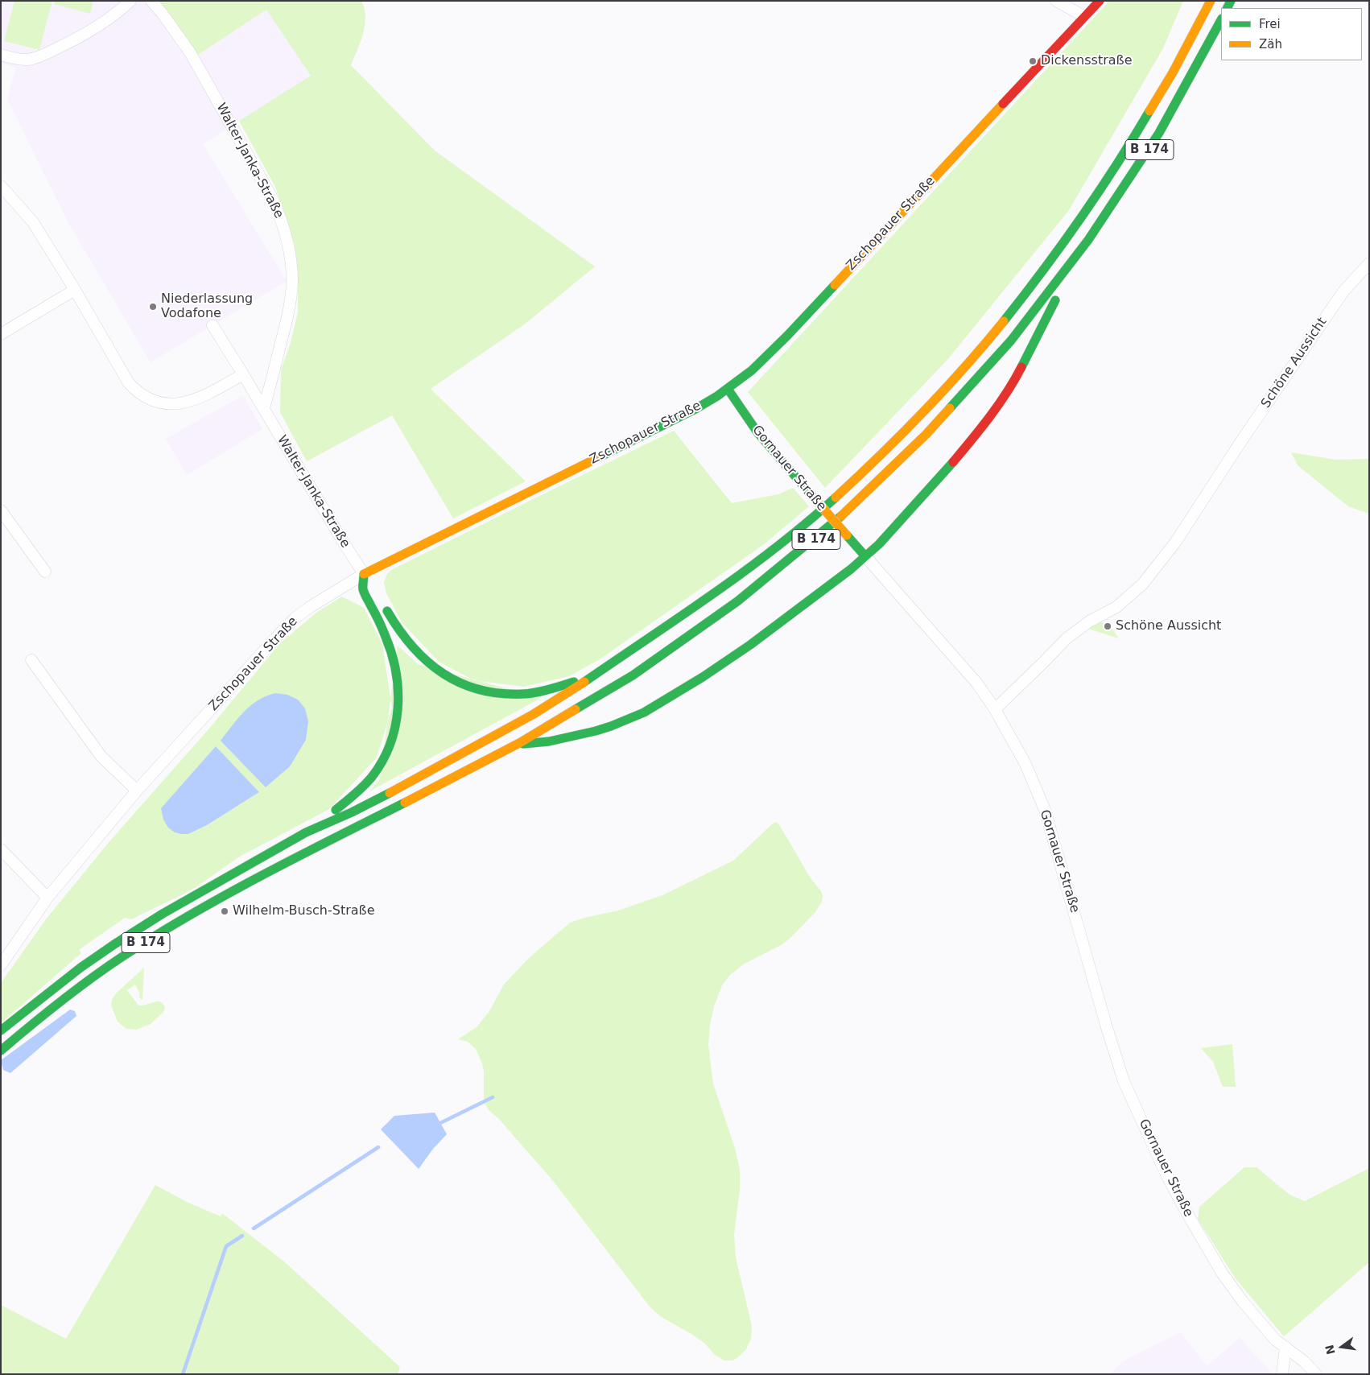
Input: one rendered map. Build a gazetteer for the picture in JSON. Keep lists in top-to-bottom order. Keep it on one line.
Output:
{"streets":{"main road":["B 174","Zschopauer Straße","Gornauer Straße"],"street":["Walter-Janka-Straße","Schöne Aussicht"]},"crossings":[["Walter-Janka-Straße","Zschopauer Straße"],["Zschopauer Straße","Gornauer Straße"],["Schöne Aussicht","Gornauer Straße"]],"places":["Dickensstraße","Niederlassung Vodafone","Schöne Aussicht","Wilhelm-Busch-Straße"],"legend":["Frei","Zäh"],"north":"left"}
